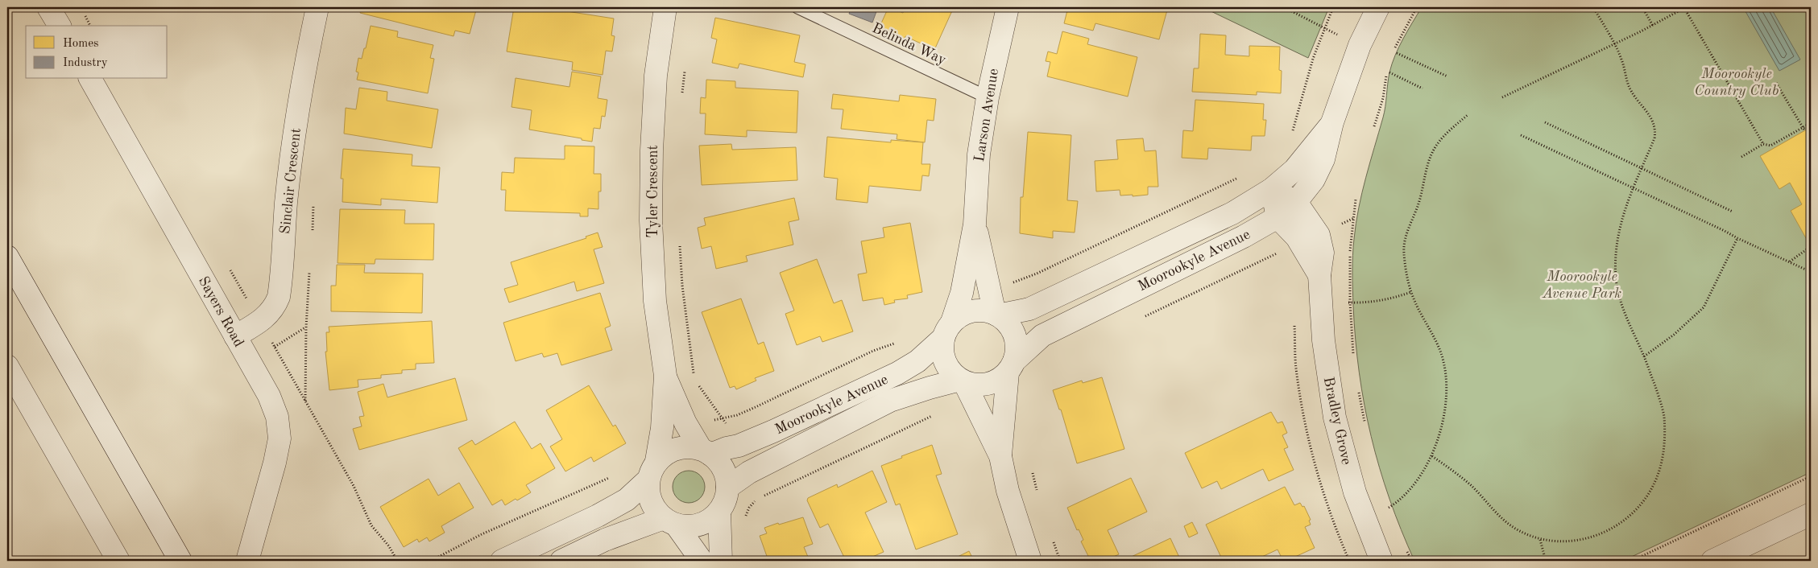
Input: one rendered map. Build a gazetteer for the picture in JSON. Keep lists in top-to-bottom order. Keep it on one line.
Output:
{"streets":{"street":["Larson Avenue","Sinclair Crescent","Tyler Crescent","Moorookyle Avenue","Sayers Road","Bradley Grove"],"lane":["Belinda Way"]},"crossings":[["Belinda Way","Larson Avenue"],["Larson Avenue","Moorookyle Avenue"],["Sinclair Crescent","Sayers Road"],["Tyler Crescent","Moorookyle Avenue"],["Moorookyle Avenue","Bradley Grove"]],"parks":["Moorookyle Country Club","Moorookyle Avenue Park"],"legend":["Homes","Industry"]}
